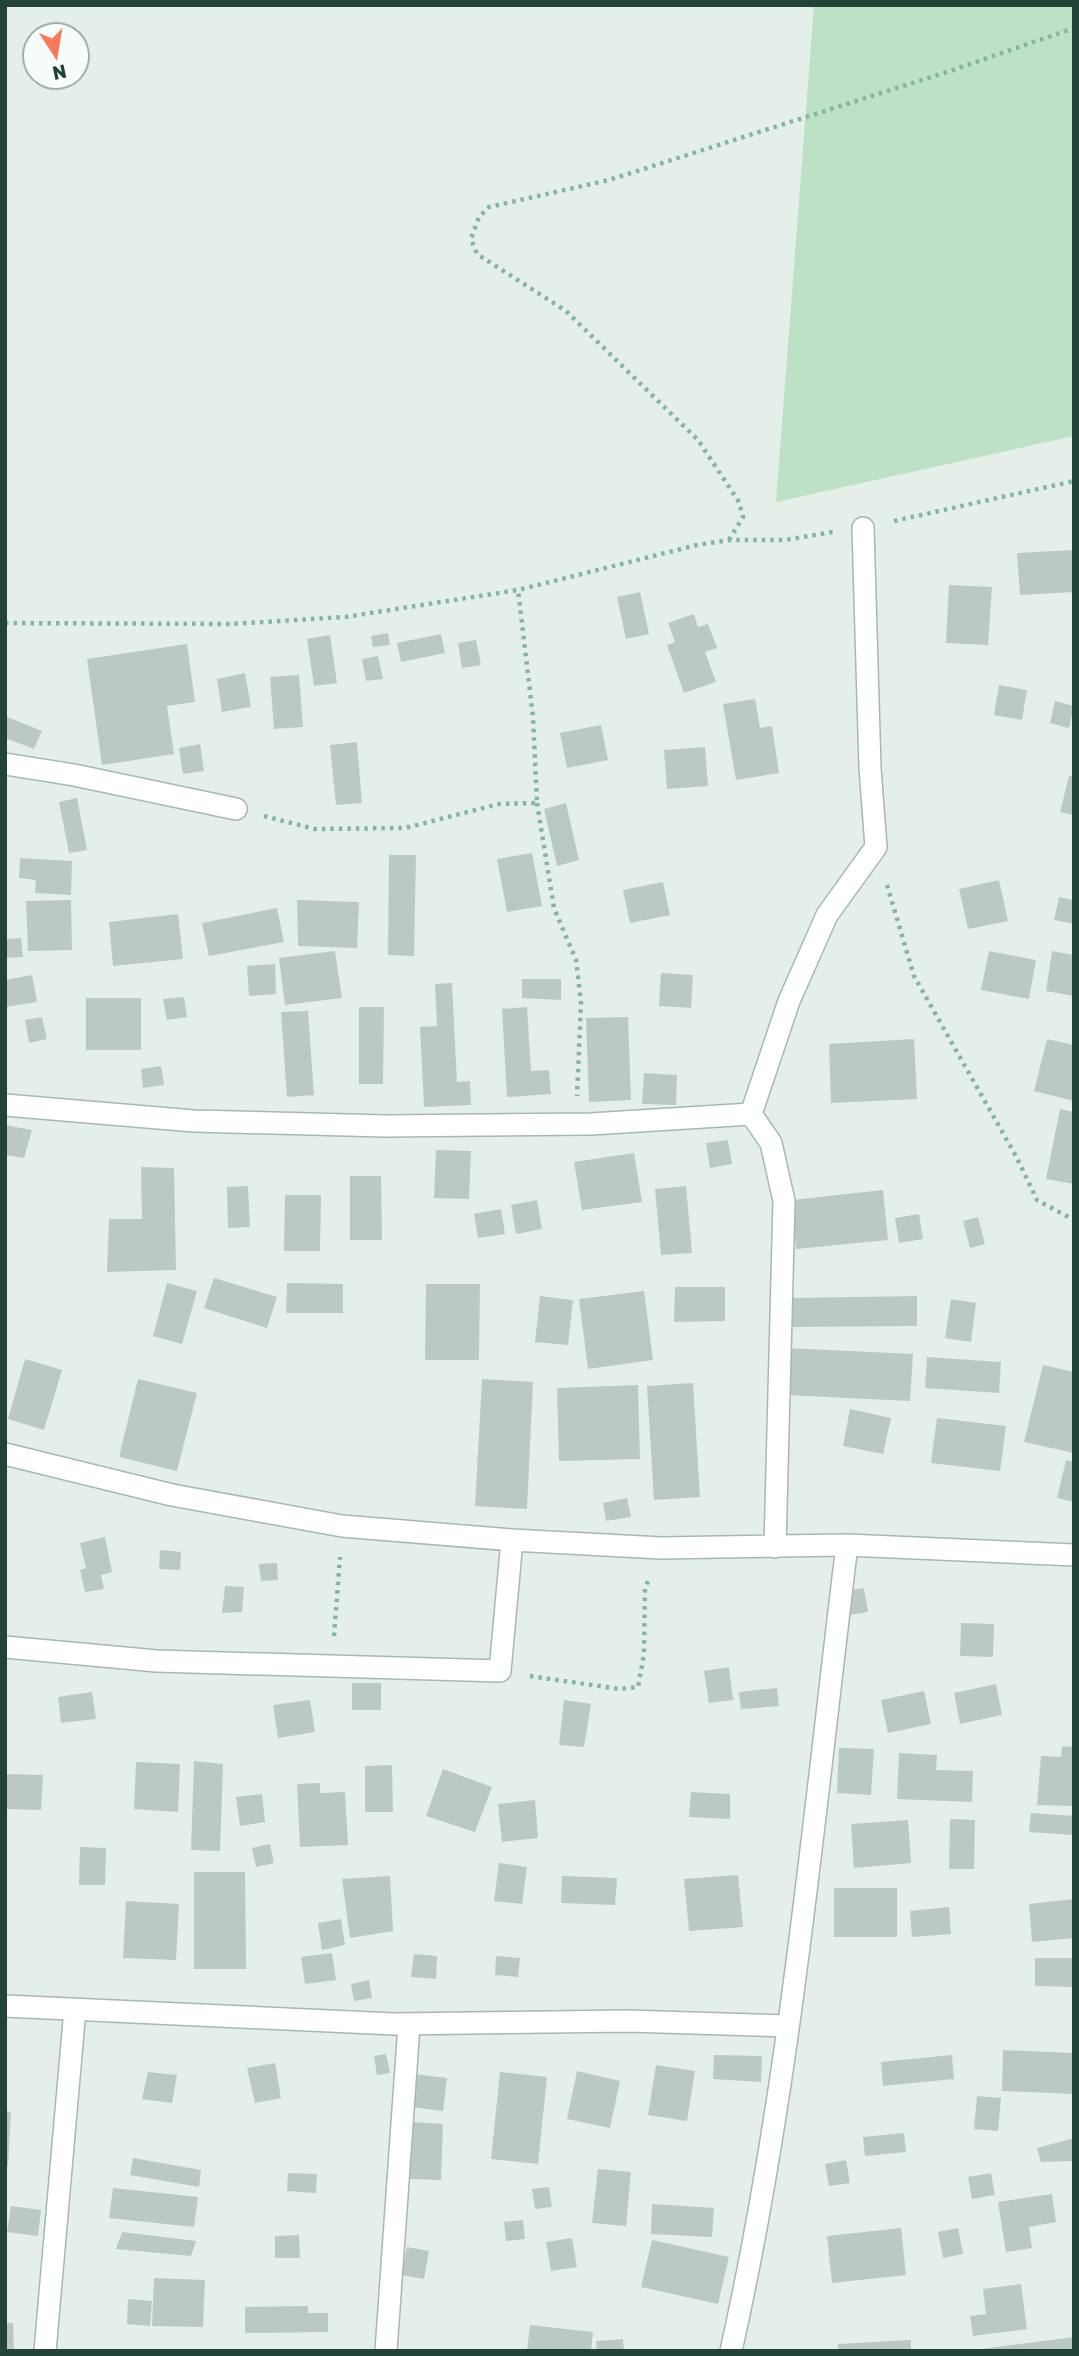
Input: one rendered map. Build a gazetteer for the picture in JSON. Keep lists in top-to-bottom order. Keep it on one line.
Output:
{"north":"bottom"}
